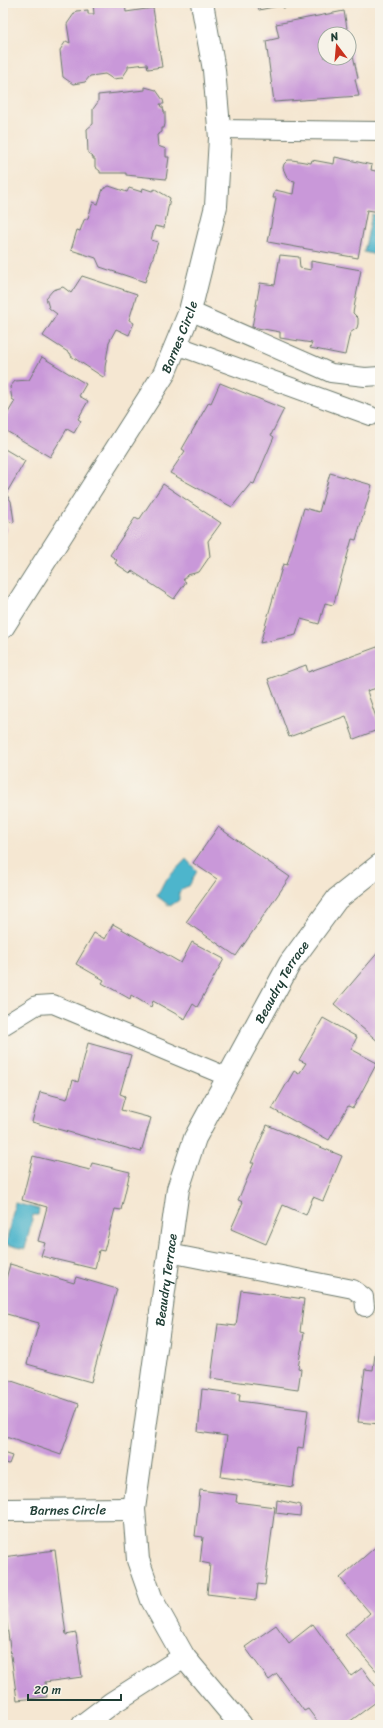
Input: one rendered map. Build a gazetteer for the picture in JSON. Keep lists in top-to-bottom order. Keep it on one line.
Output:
{"streets":{"street":["Barnes Circle","Beaudry Terrace"]},"crossings":[["Barnes Circle","Beaudry Terrace"]],"scale_bar":"20 m","north":"top"}
